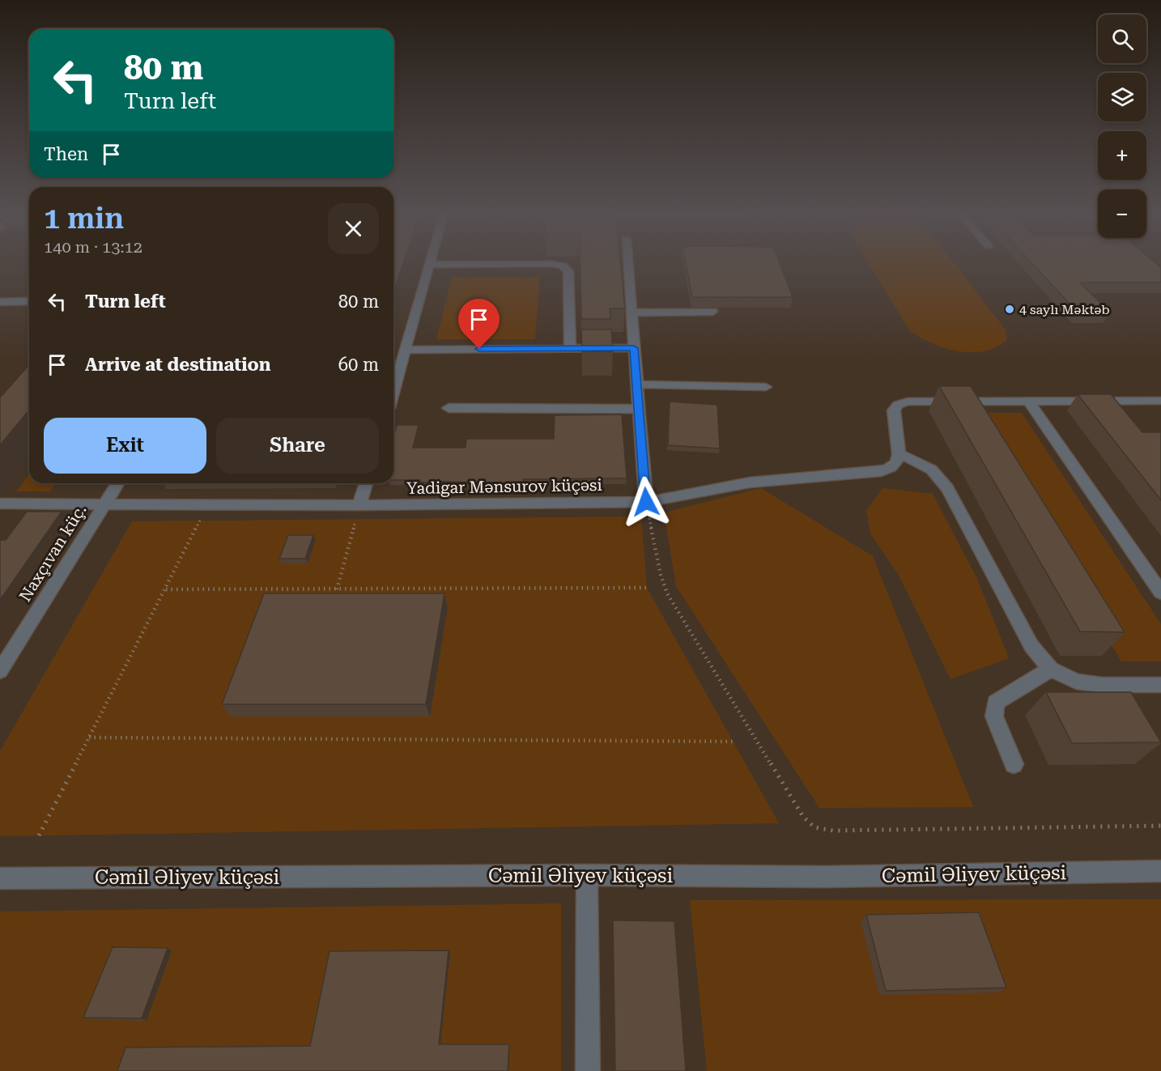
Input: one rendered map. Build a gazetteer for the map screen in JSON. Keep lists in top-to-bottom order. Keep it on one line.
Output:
{"streets":{"street":["Yadigar Mənsurov küçəsi","Naxçıvan küç.","Cəmil Əliyev küçəsi"]},"crossings":[["Yadigar Mənsurov küçəsi","Naxçıvan küç."]],"places":["4 saylı Məktəb"],"page":{"map_buttons":["+","−"],"turn":["80 m","Turn left"],"then":"Then","heading":["1 min","140 m · 13:12"],"list":[{"name":"Turn left","value":"80 m"},{"name":"Arrive at destination","value":"60 m"}],"buttons":["Exit","Share"]}}
